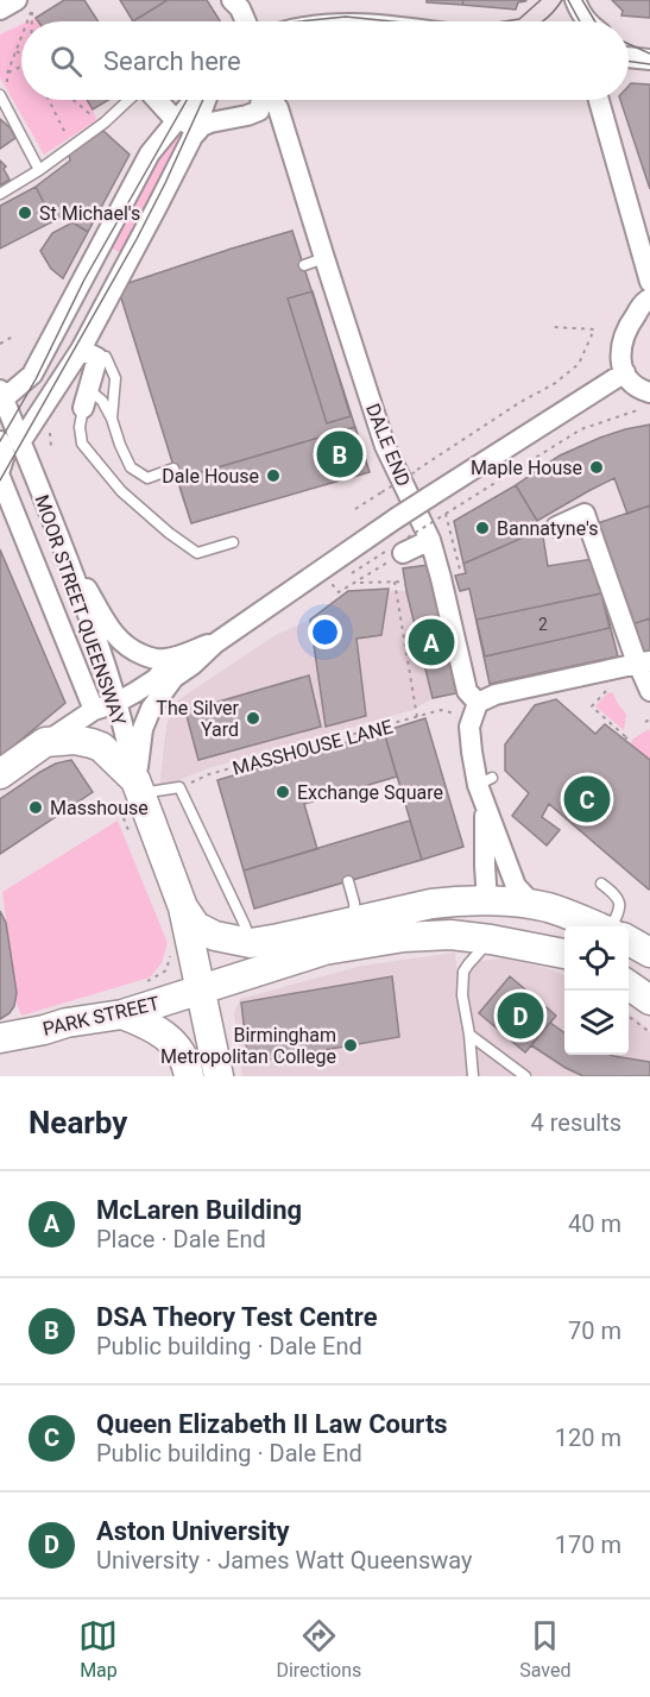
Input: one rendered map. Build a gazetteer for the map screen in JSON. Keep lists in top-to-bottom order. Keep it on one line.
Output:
{"streets":{"main road":["MOOR STREET QUEENSWAY","PARK STREET"],"street":["DALE END"],"path":["MASSHOUSE LANE"]},"crossings":[["DALE END","MASSHOUSE LANE"],["MOOR STREET QUEENSWAY","PARK STREET"]],"places":["St Michael's","Maple House","Dale House","Bannatyne's","The Silver Yard","Exchange Square","Masshouse","Birmingham Metropolitan College"],"house_numbers":["2"],"page":{"search":"Search here","pins":["B","A","C","D"],"heading":["Nearby","4 results"],"list":[{"mark":"A","name":"McLaren Building","note":"Place · Dale End","value":"40 m"},{"mark":"B","name":"DSA Theory Test Centre","note":"Public building · Dale End","value":"70 m"},{"mark":"C","name":"Queen Elizabeth II Law Courts","note":"Public building · Dale End","value":"120 m"},{"mark":"D","name":"Aston University","note":"University · James Watt Queensway","value":"170 m"}],"nav":["Map","Directions","Saved"]}}
